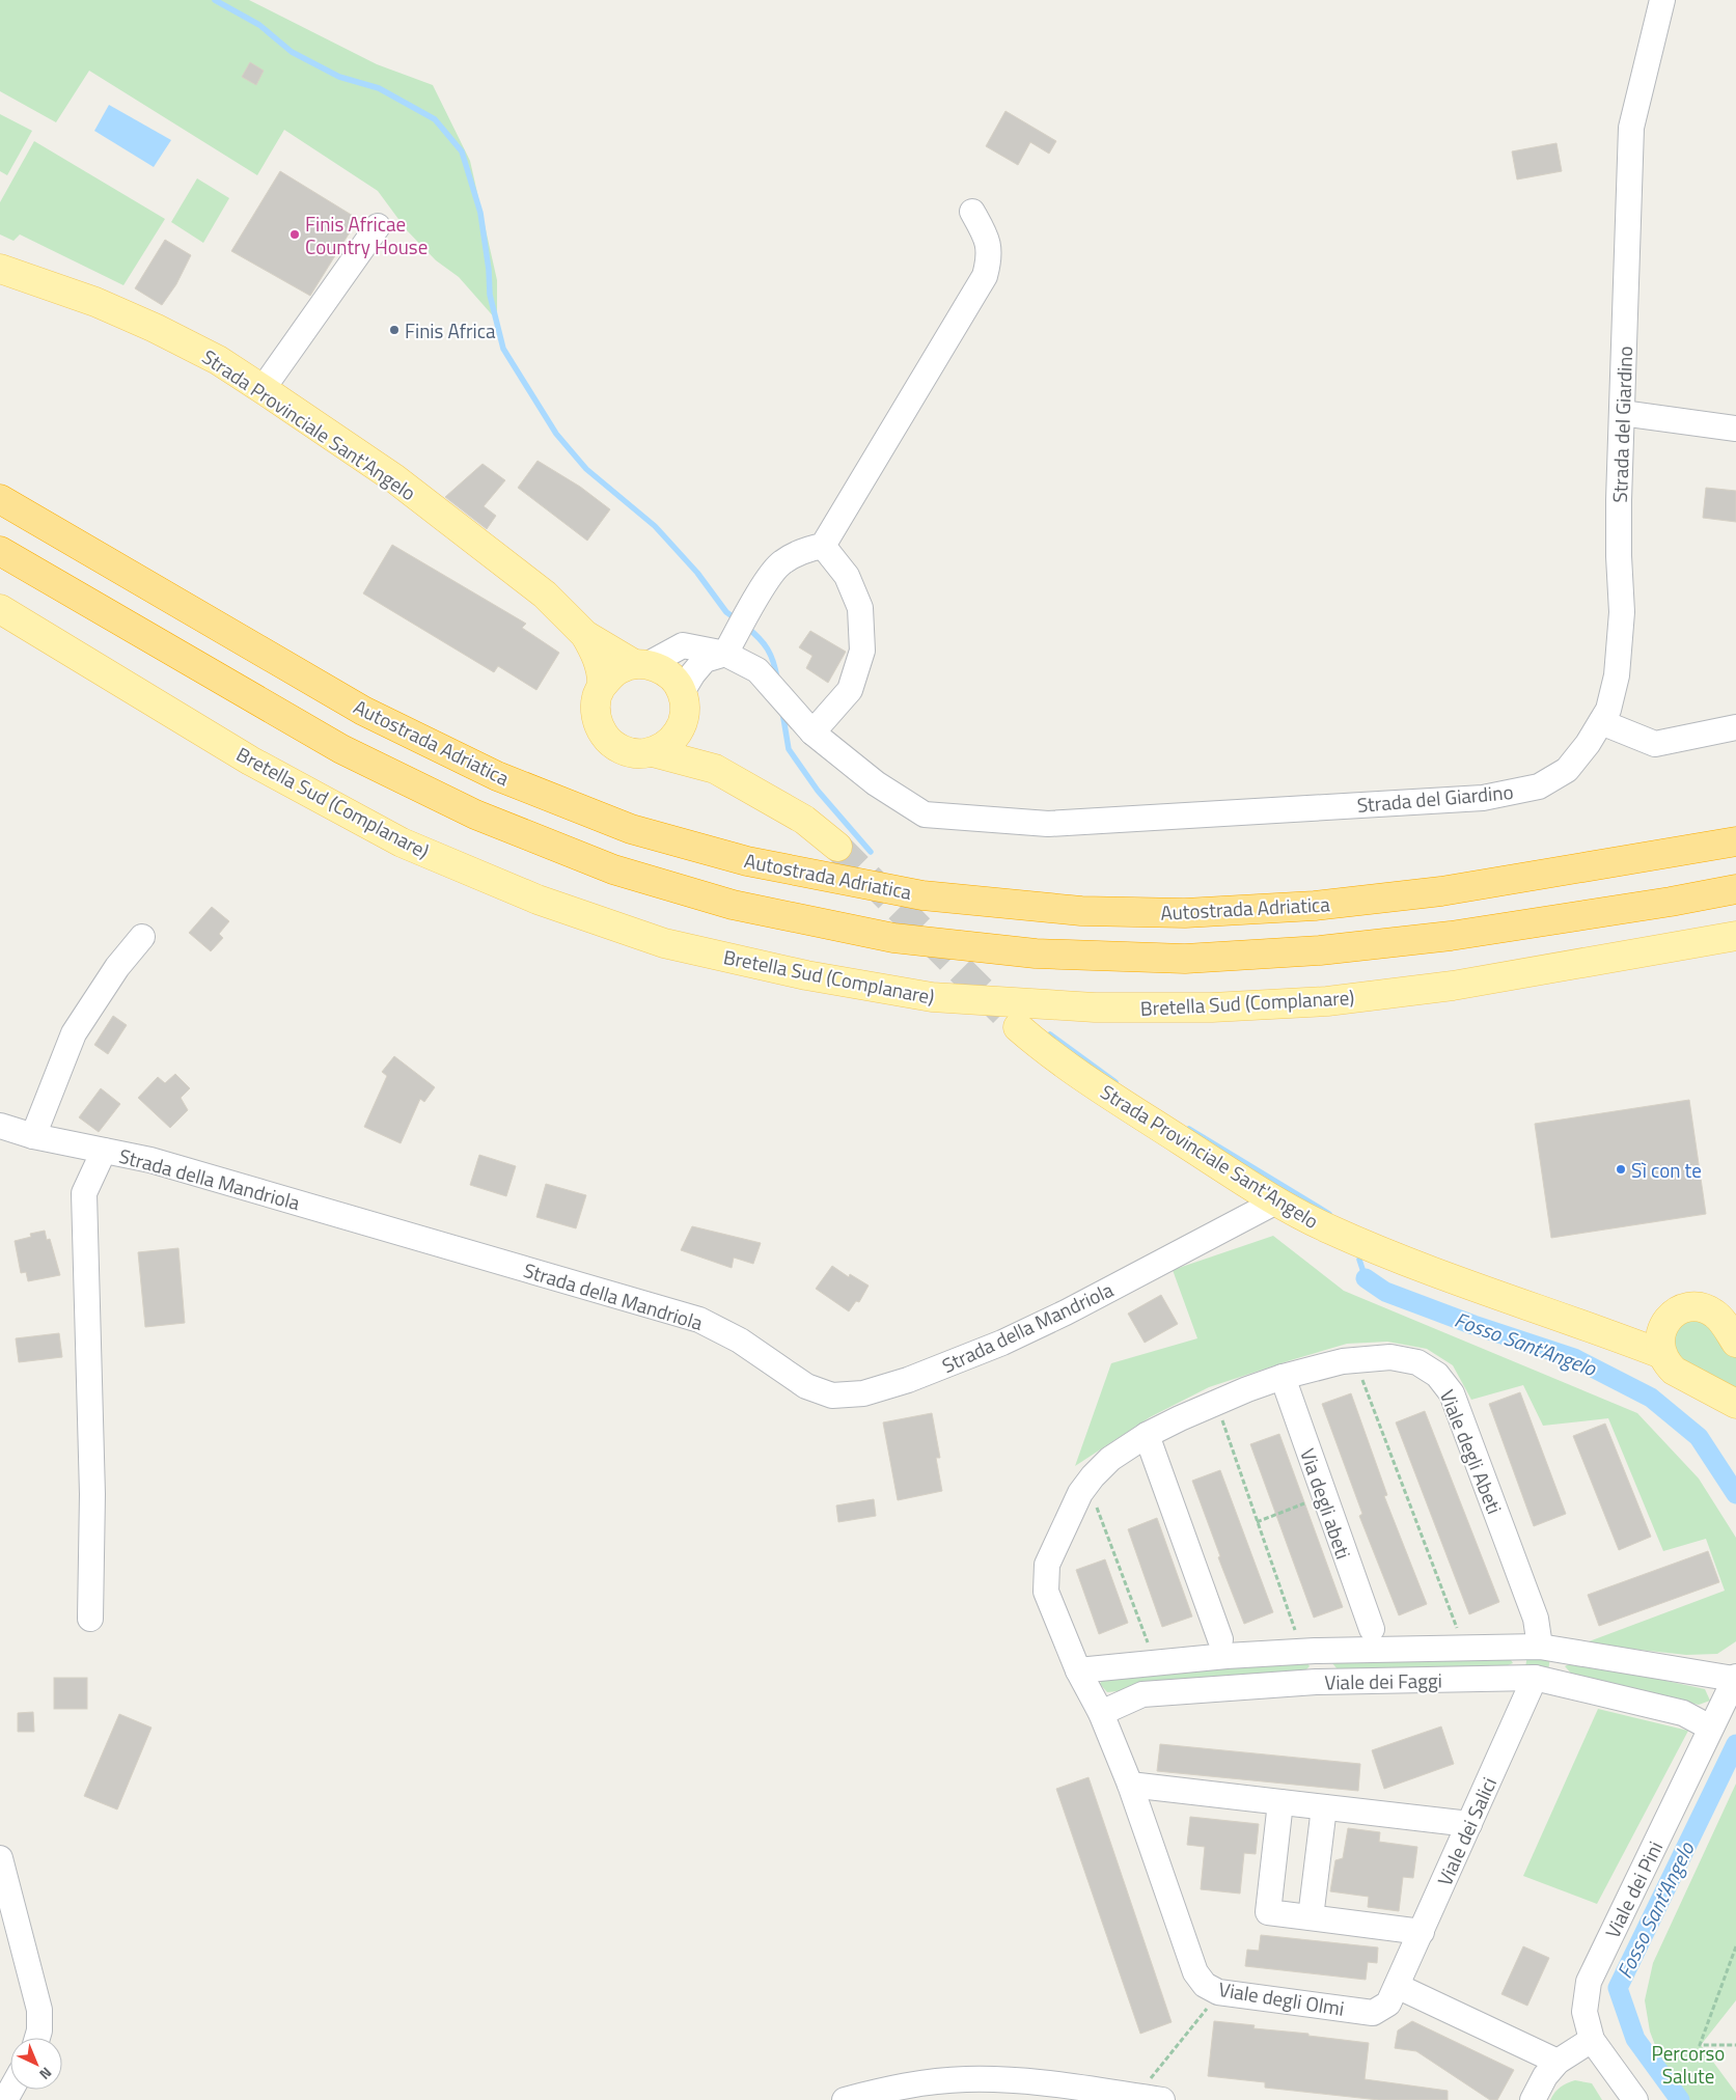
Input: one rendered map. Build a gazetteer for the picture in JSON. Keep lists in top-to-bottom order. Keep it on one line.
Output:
{"streets":{"highway":["Autostrada Adriatica"],"main road":["Strada Provinciale Sant'Angelo","Bretella Sud (Complanare)"],"street":["Strada del Giardino","Strada della Mandriola","Viale degli Abeti","Via degli abeti","Viale dei Faggi","Viale dei Salici","Viale dei Pini","Viale degli Olmi"]},"crossings":[["Strada Provinciale Sant'Angelo","Strada del Giardino"],["Strada Provinciale Sant'Angelo","Strada della Mandriola"],["Viale degli Abeti","Via degli abeti"],["Viale degli Abeti","Viale dei Faggi"],["Viale dei Faggi","Viale dei Salici"],["Viale dei Faggi","Viale dei Pini"],["Viale dei Faggi","Viale degli Olmi"],["Viale dei Salici","Viale degli Olmi"]],"water":["Fosso Sant'Angelo"],"parks":["Percorso Salute"],"places":["Finis Africae Country House","Finis Africa","Sì con te"],"north":"bottom right"}
